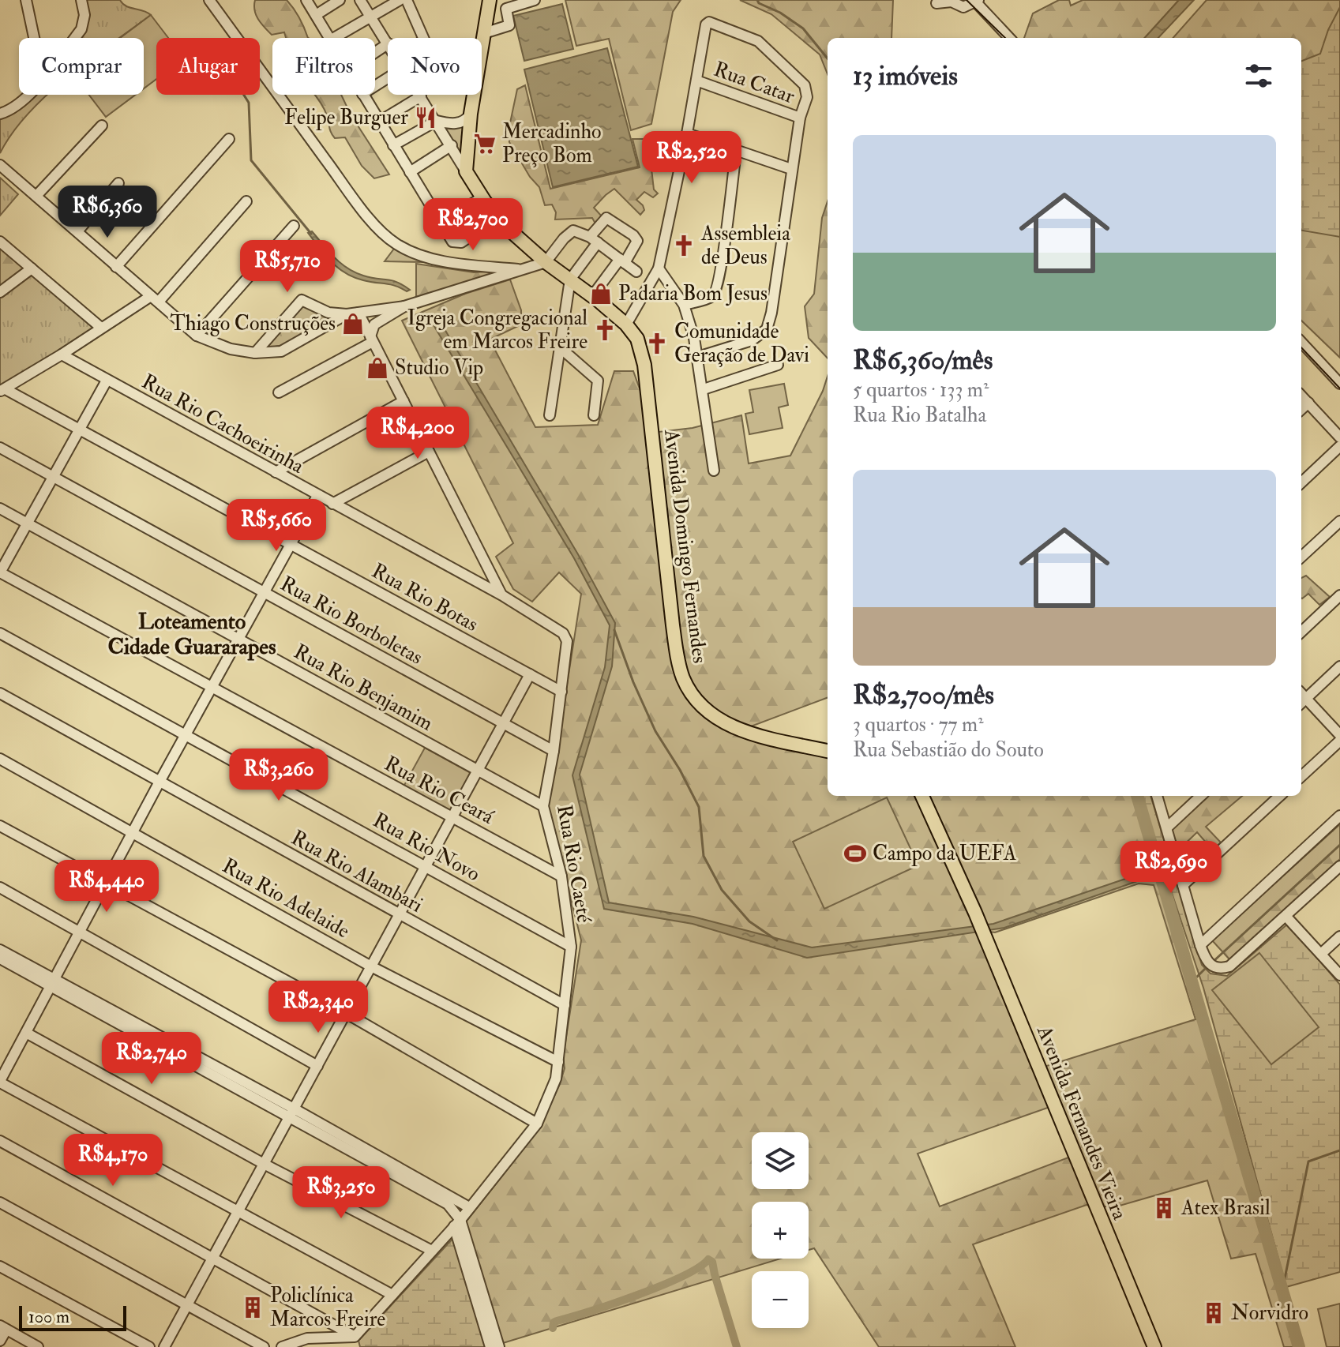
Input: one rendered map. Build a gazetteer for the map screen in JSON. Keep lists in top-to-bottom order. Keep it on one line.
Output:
{"streets":{"main road":["Avenida Domingo Fernandes","Avenida Fernandes Vieira"],"street":["Rua Catar","Rua Rio Cachoeirinha","Rua Rio Botas","Rua Rio Borboletas","Rua Rio Benjamim","Rua Rio Ceará","Rua Rio Novo","Rua Rio Caeté","Rua Rio Alambari","Rua Rio Adelaide"]},"crossings":[["Rua Rio Cachoeirinha","Rua Rio Caeté"],["Rua Rio Botas","Rua Rio Caeté"],["Rua Rio Borboletas","Rua Rio Caeté"],["Rua Rio Benjamim","Rua Rio Caeté"],["Rua Rio Ceará","Rua Rio Caeté"],["Rua Rio Novo","Rua Rio Caeté"],["Rua Rio Caeté","Rua Rio Alambari"],["Rua Rio Caeté","Rua Rio Adelaide"]],"districts":["Loteamento Cidade Guararapes"],"places":{"restaurant":["Felipe Burguer"],"supermarket":["Mercadinho Preço Bom"],"church":["Assembleia de Deus","Igreja Congregacional em Marcos Freire","Comunidade Geração de Davi"],"shop":["Padaria Bom Jesus","Thiago Construções","Studio Vip"],"sports":["Campo da UEFA"],"building":["Atex Brasil","Policlínica Marcos Freire","Norvidro"]},"scale_bar":"100 m","page":{"chip":["Comprar","Alugar","Filtros","Novo"],"heading":"13 imóveis","list":[{"name":"R$6,360/mês","note":"5 quartos · 133 m² · Rua Rio Batalha"},{"name":"R$2,700/mês","note":"3 quartos · 77 m² · Rua Sebastião do Souto"}],"price":["R$2,520","R$6,360","R$2,700","R$5,710","R$4,200","R$5,660","R$3,260","R$2,690","R$4,440","R$2,340","R$2,740","R$4,170","R$3,250"],"map_buttons":["+","−"],"scale":"100 m"}}
